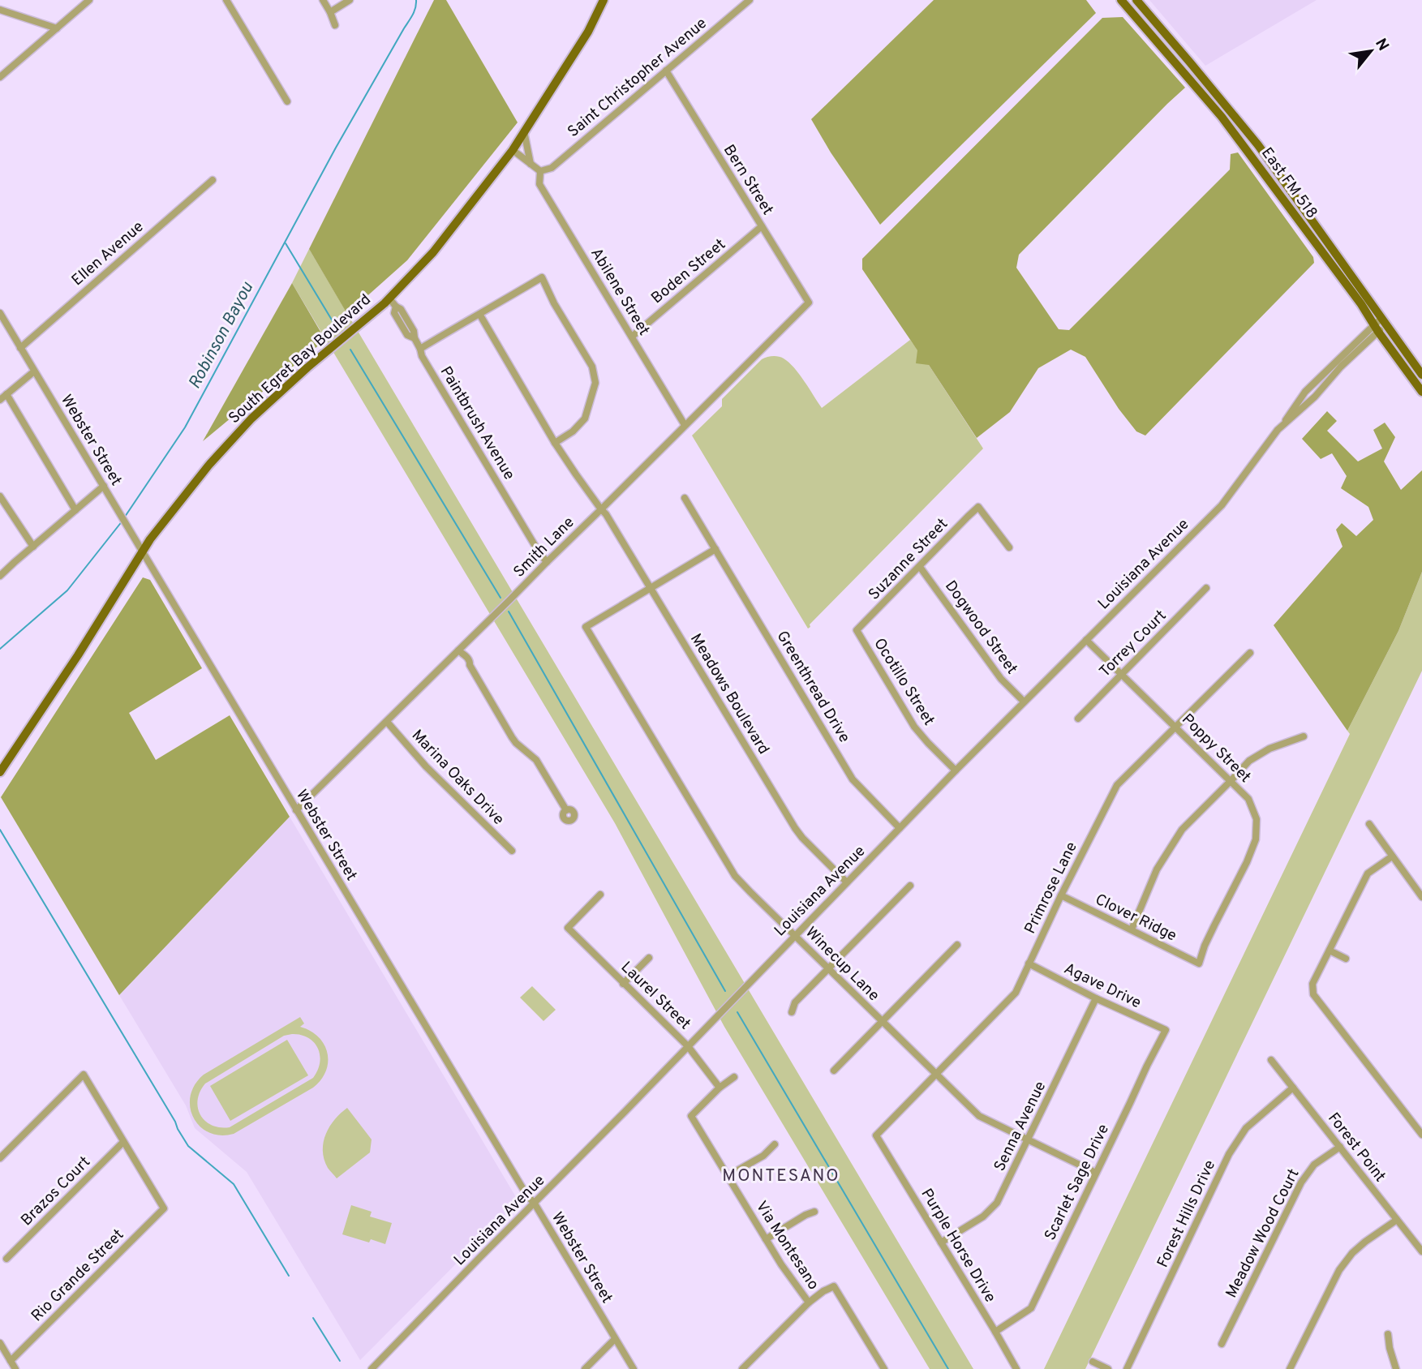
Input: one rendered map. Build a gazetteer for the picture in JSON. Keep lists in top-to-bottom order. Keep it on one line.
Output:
{"streets":{"main road":["East FM 518","South Egret Bay Boulevard"],"street":["Saint Christopher Avenue","Bern Street","Ellen Avenue","Boden Street","Abilene Street","Paintbrush Avenue","Webster Street","Smith Lane","Suzanne Street","Louisiana Avenue","Dogwood Street","Torrey Court","Ocotillo Street","Greenthread Drive","Meadows Boulevard","Poppy Street","Marina Oaks Drive","Primrose Lane","Clover Ridge","Winecup Lane","Agave Drive","Laurel Street","Senna Avenue","Forest Point","Scarlet Sage Drive","Brazos Court","Forest Hills Drive","Meadow Wood Court","Via Montesano","Purple Horse Drive","Rio Grande Street"]},"crossings":[["Saint Christopher Avenue","Bern Street"],["Saint Christopher Avenue","Abilene Street"],["Bern Street","Boden Street"],["Bern Street","Smith Lane"],["East FM 518","Louisiana Avenue"],["Ellen Avenue","Webster Street"],["Boden Street","Abilene Street"],["Abilene Street","Smith Lane"],["South Egret Bay Boulevard","Paintbrush Avenue"],["South Egret Bay Boulevard","Webster Street"],["Paintbrush Avenue","Smith Lane"],["Webster Street","Smith Lane"],["Webster Street","Louisiana Avenue"],["Smith Lane","Meadows Boulevard"],["Smith Lane","Marina Oaks Drive"],["Suzanne Street","Dogwood Street"],["Suzanne Street","Ocotillo Street"],["Louisiana Avenue","Dogwood Street"],["Louisiana Avenue","Ocotillo Street"],["Louisiana Avenue","Greenthread Drive"],["Louisiana Avenue","Meadows Boulevard"],["Louisiana Avenue","Poppy Street"],["Louisiana Avenue","Winecup Lane"],["Louisiana Avenue","Laurel Street"],["Torrey Court","Poppy Street"],["Meadows Boulevard","Winecup Lane"],["Poppy Street","Primrose Lane"],["Poppy Street","Clover Ridge"],["Primrose Lane","Clover Ridge"],["Primrose Lane","Winecup Lane"],["Primrose Lane","Agave Drive"],["Primrose Lane","Purple Horse Drive"],["Winecup Lane","Senna Avenue"],["Winecup Lane","Scarlet Sage Drive"],["Agave Drive","Senna Avenue"],["Agave Drive","Scarlet Sage Drive"],["Laurel Street","Via Montesano"],["Senna Avenue","Purple Horse Drive"],["Forest Point","Forest Hills Drive"],["Forest Point","Meadow Wood Court"],["Scarlet Sage Drive","Purple Horse Drive"],["Brazos Court","Rio Grande Street"]],"districts":["MONTESANO"],"water":["Robinson Bayou"],"north":"top right"}
